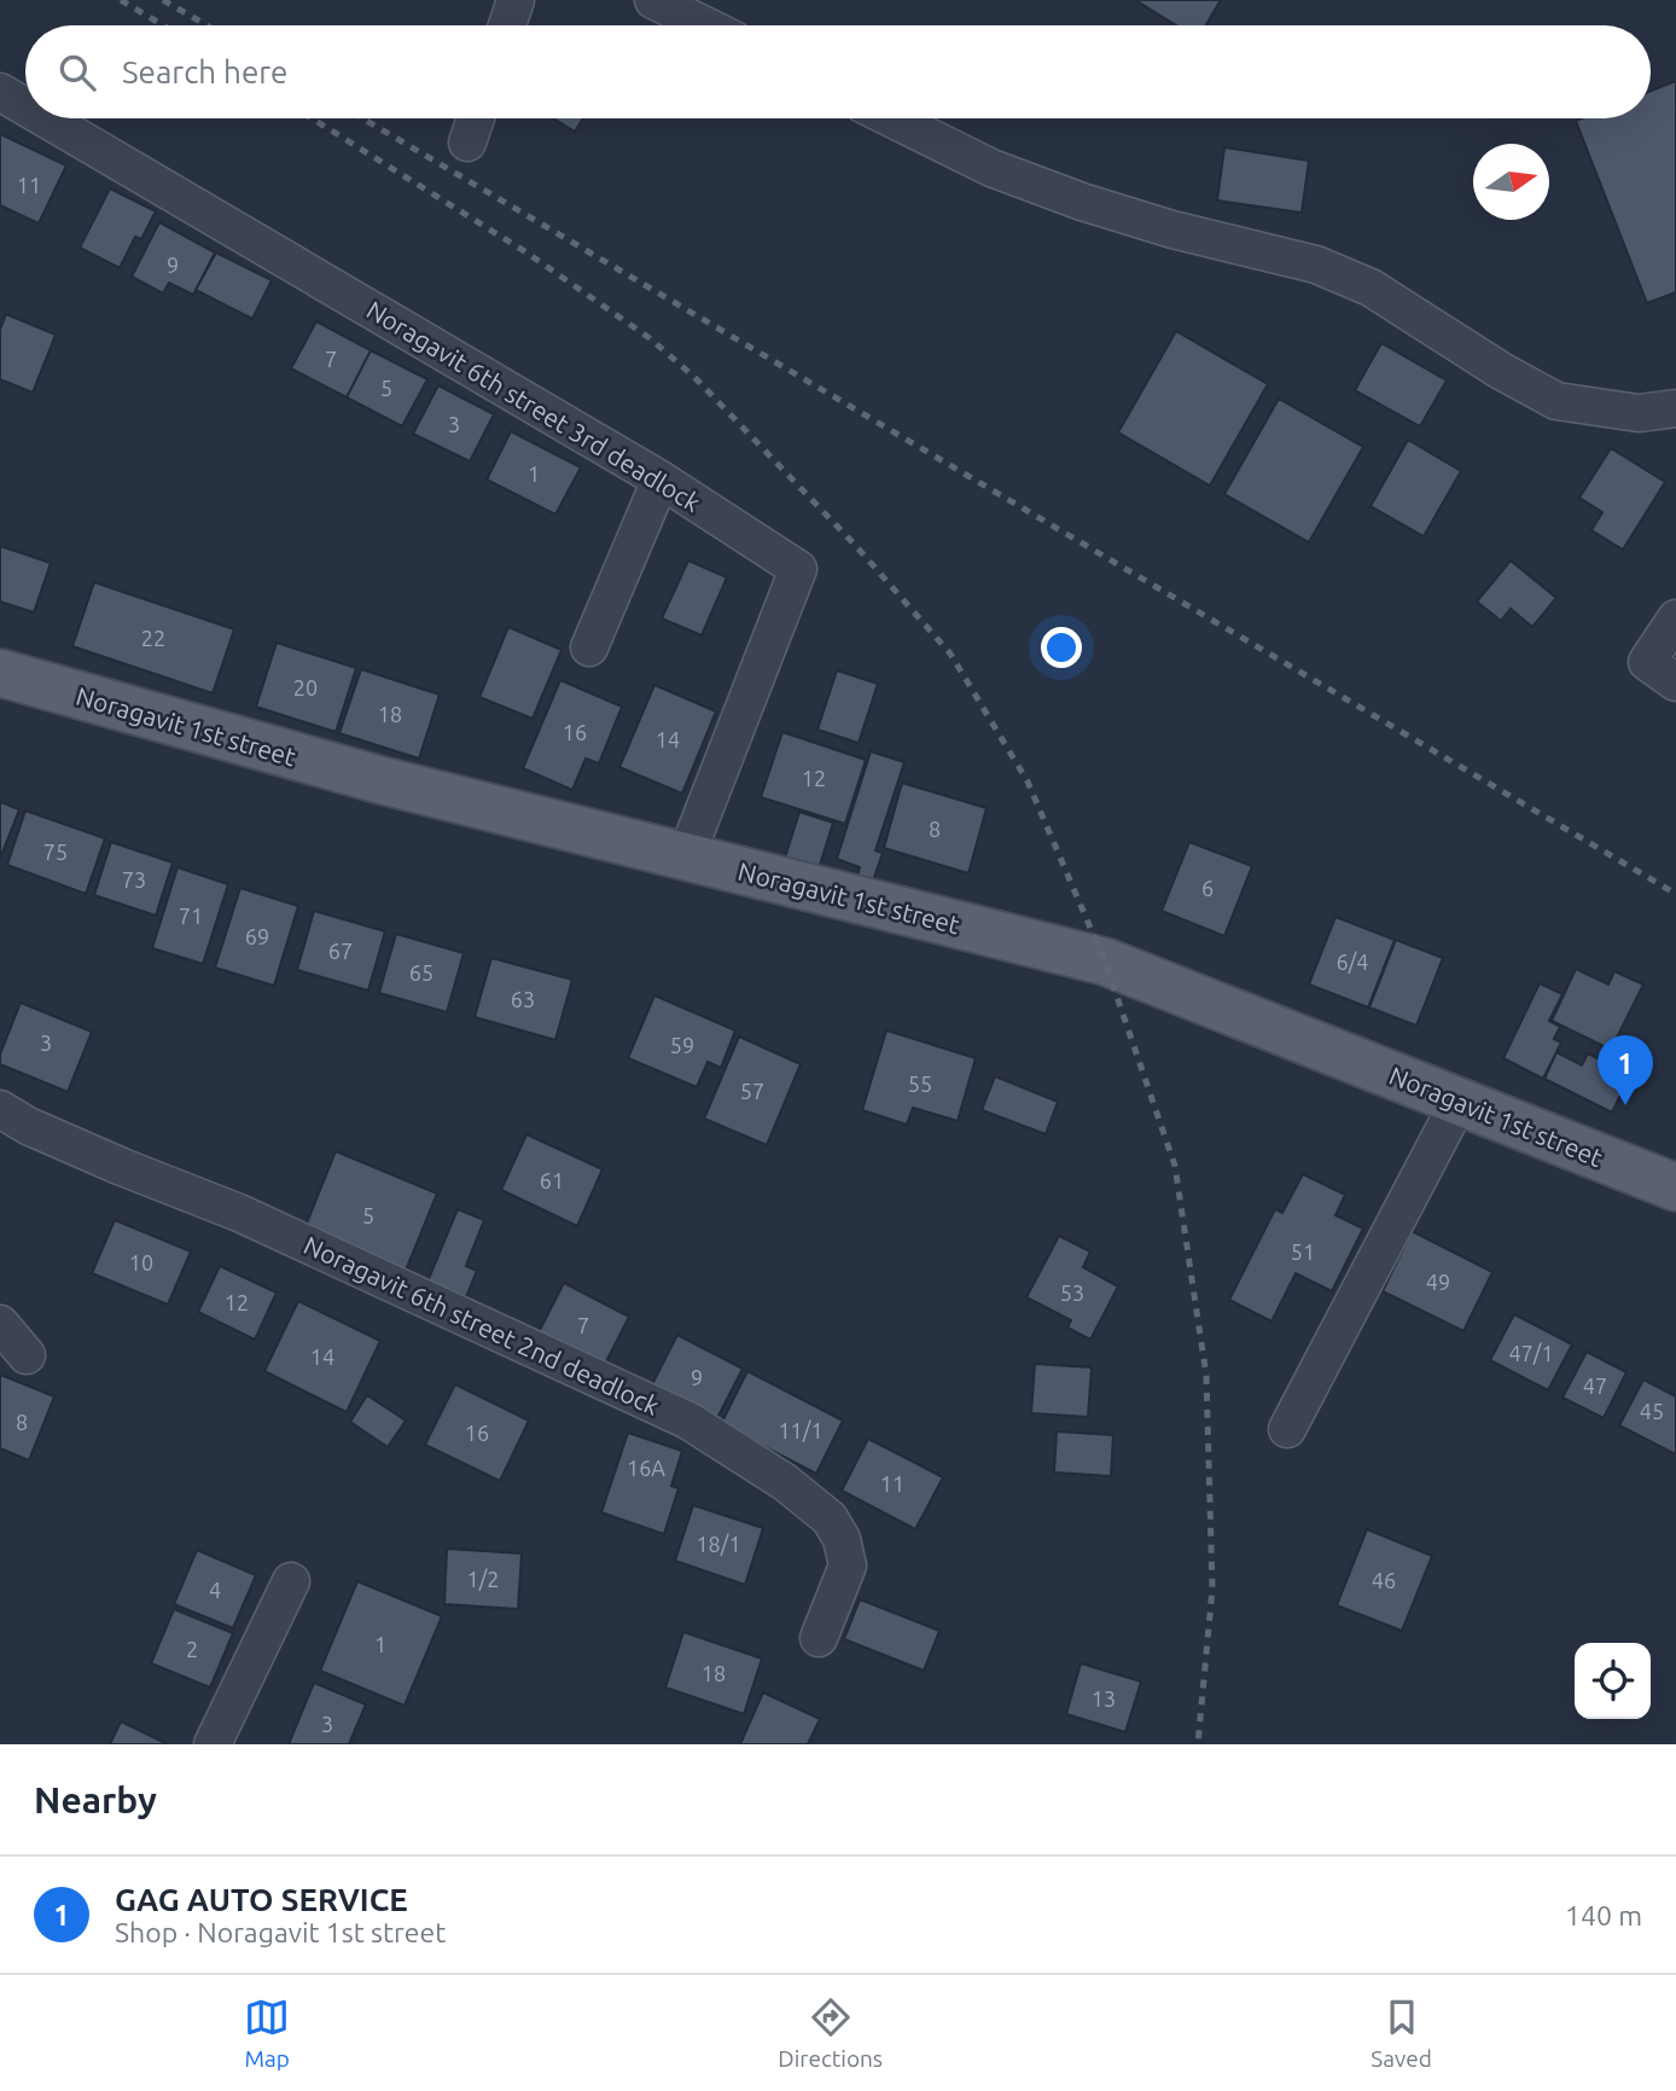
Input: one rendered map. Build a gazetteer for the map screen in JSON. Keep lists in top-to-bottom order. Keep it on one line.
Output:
{"streets":{"main road":["Noragavit 1st street"],"street":["Noragavit 6th street 3rd deadlock","Noragavit 6th street 2nd deadlock"]},"crossings":[["Noragavit 6th street 3rd deadlock","Noragavit 1st street"]],"house_numbers":["11","9","7","5","3","1","22","20","18","16","14","12","8","75","73","6","71","69","67","6/4","65","63","3","59","55","57","61","5","51","10","49","53","12","7","47/1","14","9","47","45","8","11/1","16","16A","11","18/1","1/2","46","4","1","2","18","13","3"],"north":"right","page":{"search":"Search here","pins":"1","heading":"Nearby","list":[{"mark":"1","name":"GAG AUTO SERVICE","note":"Shop · Noragavit 1st street","value":"140 m"}],"nav":["Map","Directions","Saved"]}}
